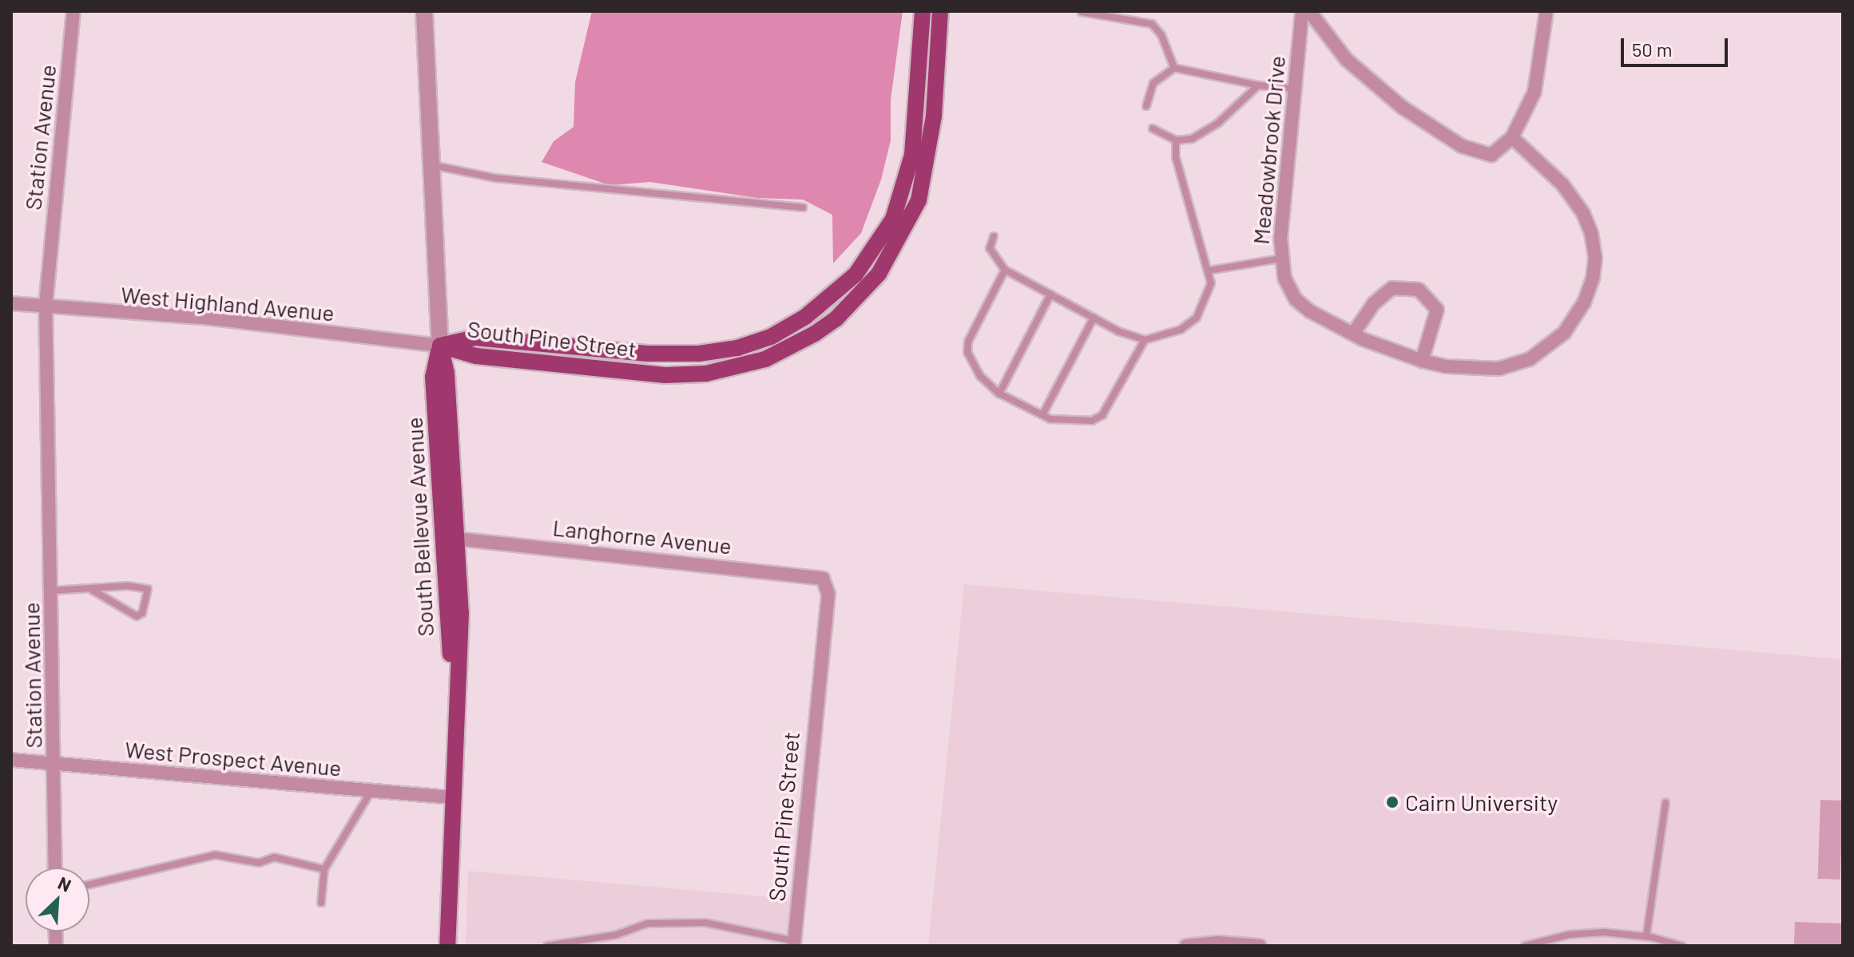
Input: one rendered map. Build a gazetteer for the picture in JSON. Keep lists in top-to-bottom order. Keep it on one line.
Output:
{"streets":{"main road":["South Pine Street","South Bellevue Avenue"],"street":["Station Avenue","Meadowbrook Drive","West Highland Avenue","Langhorne Avenue","West Prospect Avenue"]},"crossings":[["Station Avenue","West Highland Avenue"],["Station Avenue","West Prospect Avenue"],["West Highland Avenue","South Pine Street"],["West Highland Avenue","South Bellevue Avenue"],["South Pine Street","South Bellevue Avenue"],["South Pine Street","Langhorne Avenue"],["South Bellevue Avenue","Langhorne Avenue"],["South Bellevue Avenue","West Prospect Avenue"]],"places":["Cairn University"],"scale_bar":"50 m","north":"top right"}
